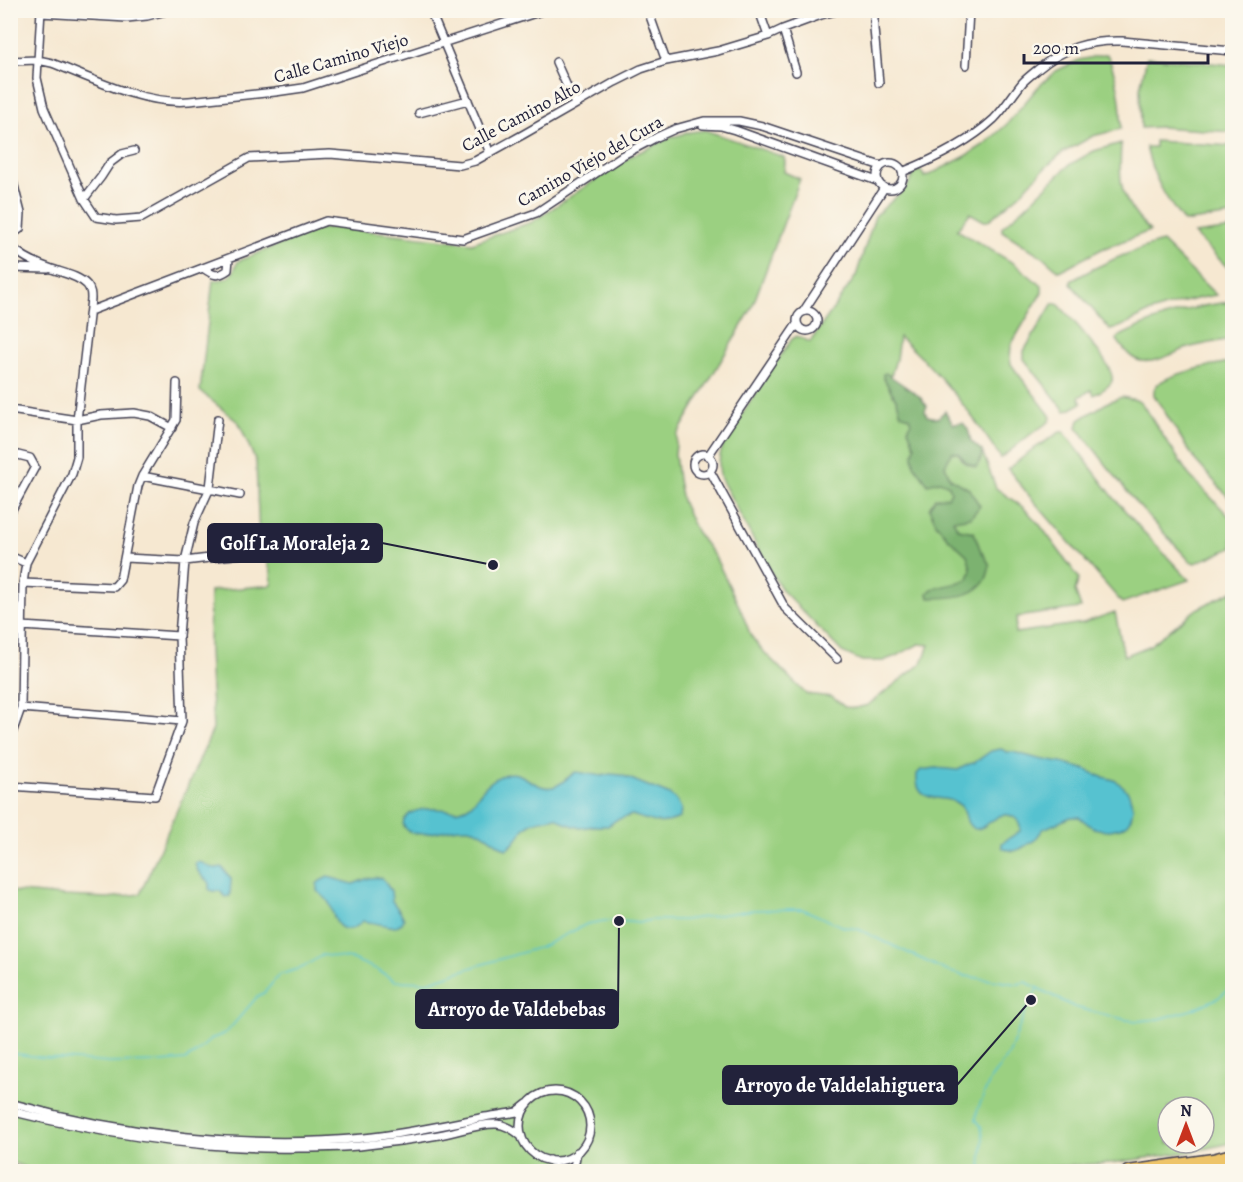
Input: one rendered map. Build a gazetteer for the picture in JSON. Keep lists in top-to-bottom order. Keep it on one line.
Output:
{"streets":{"street":["Calle Camino Viejo","Calle Camino Alto","Camino Viejo del Cura"]},"crossings":[["Calle Camino Viejo","Calle Camino Alto"]],"places":["Golf La Moraleja 2","Arroyo de Valdebebas","Arroyo de Valdelahiguera"],"scale_bar":"200 m","north":"top"}
